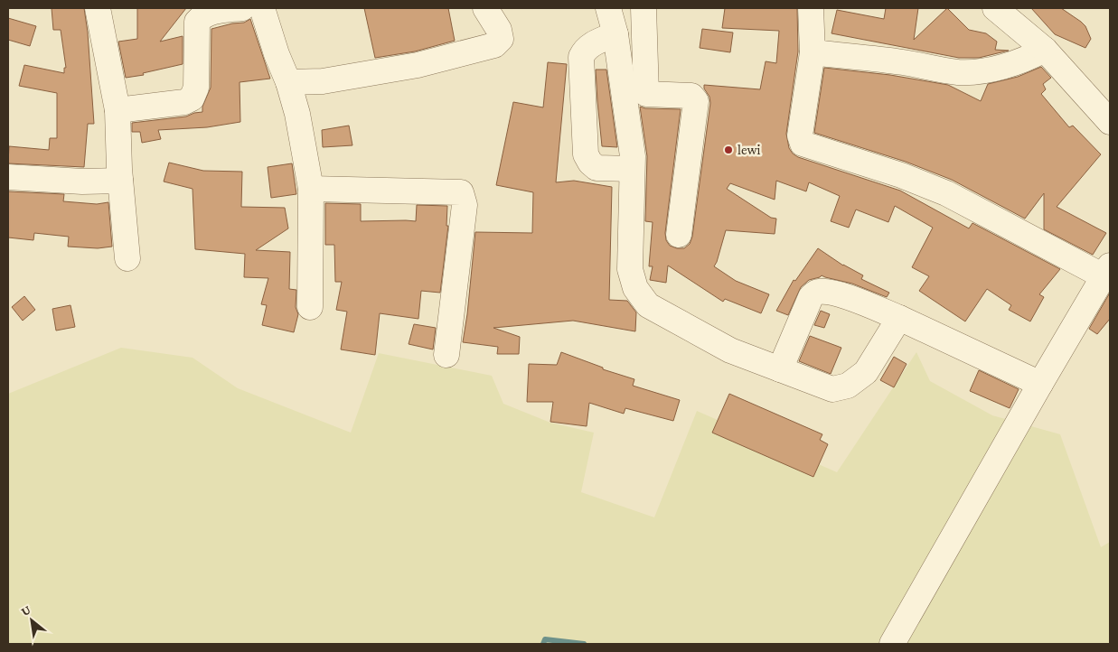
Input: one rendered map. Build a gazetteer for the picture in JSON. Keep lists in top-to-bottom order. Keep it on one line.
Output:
{"places":["lewi"],"north":"top left"}
